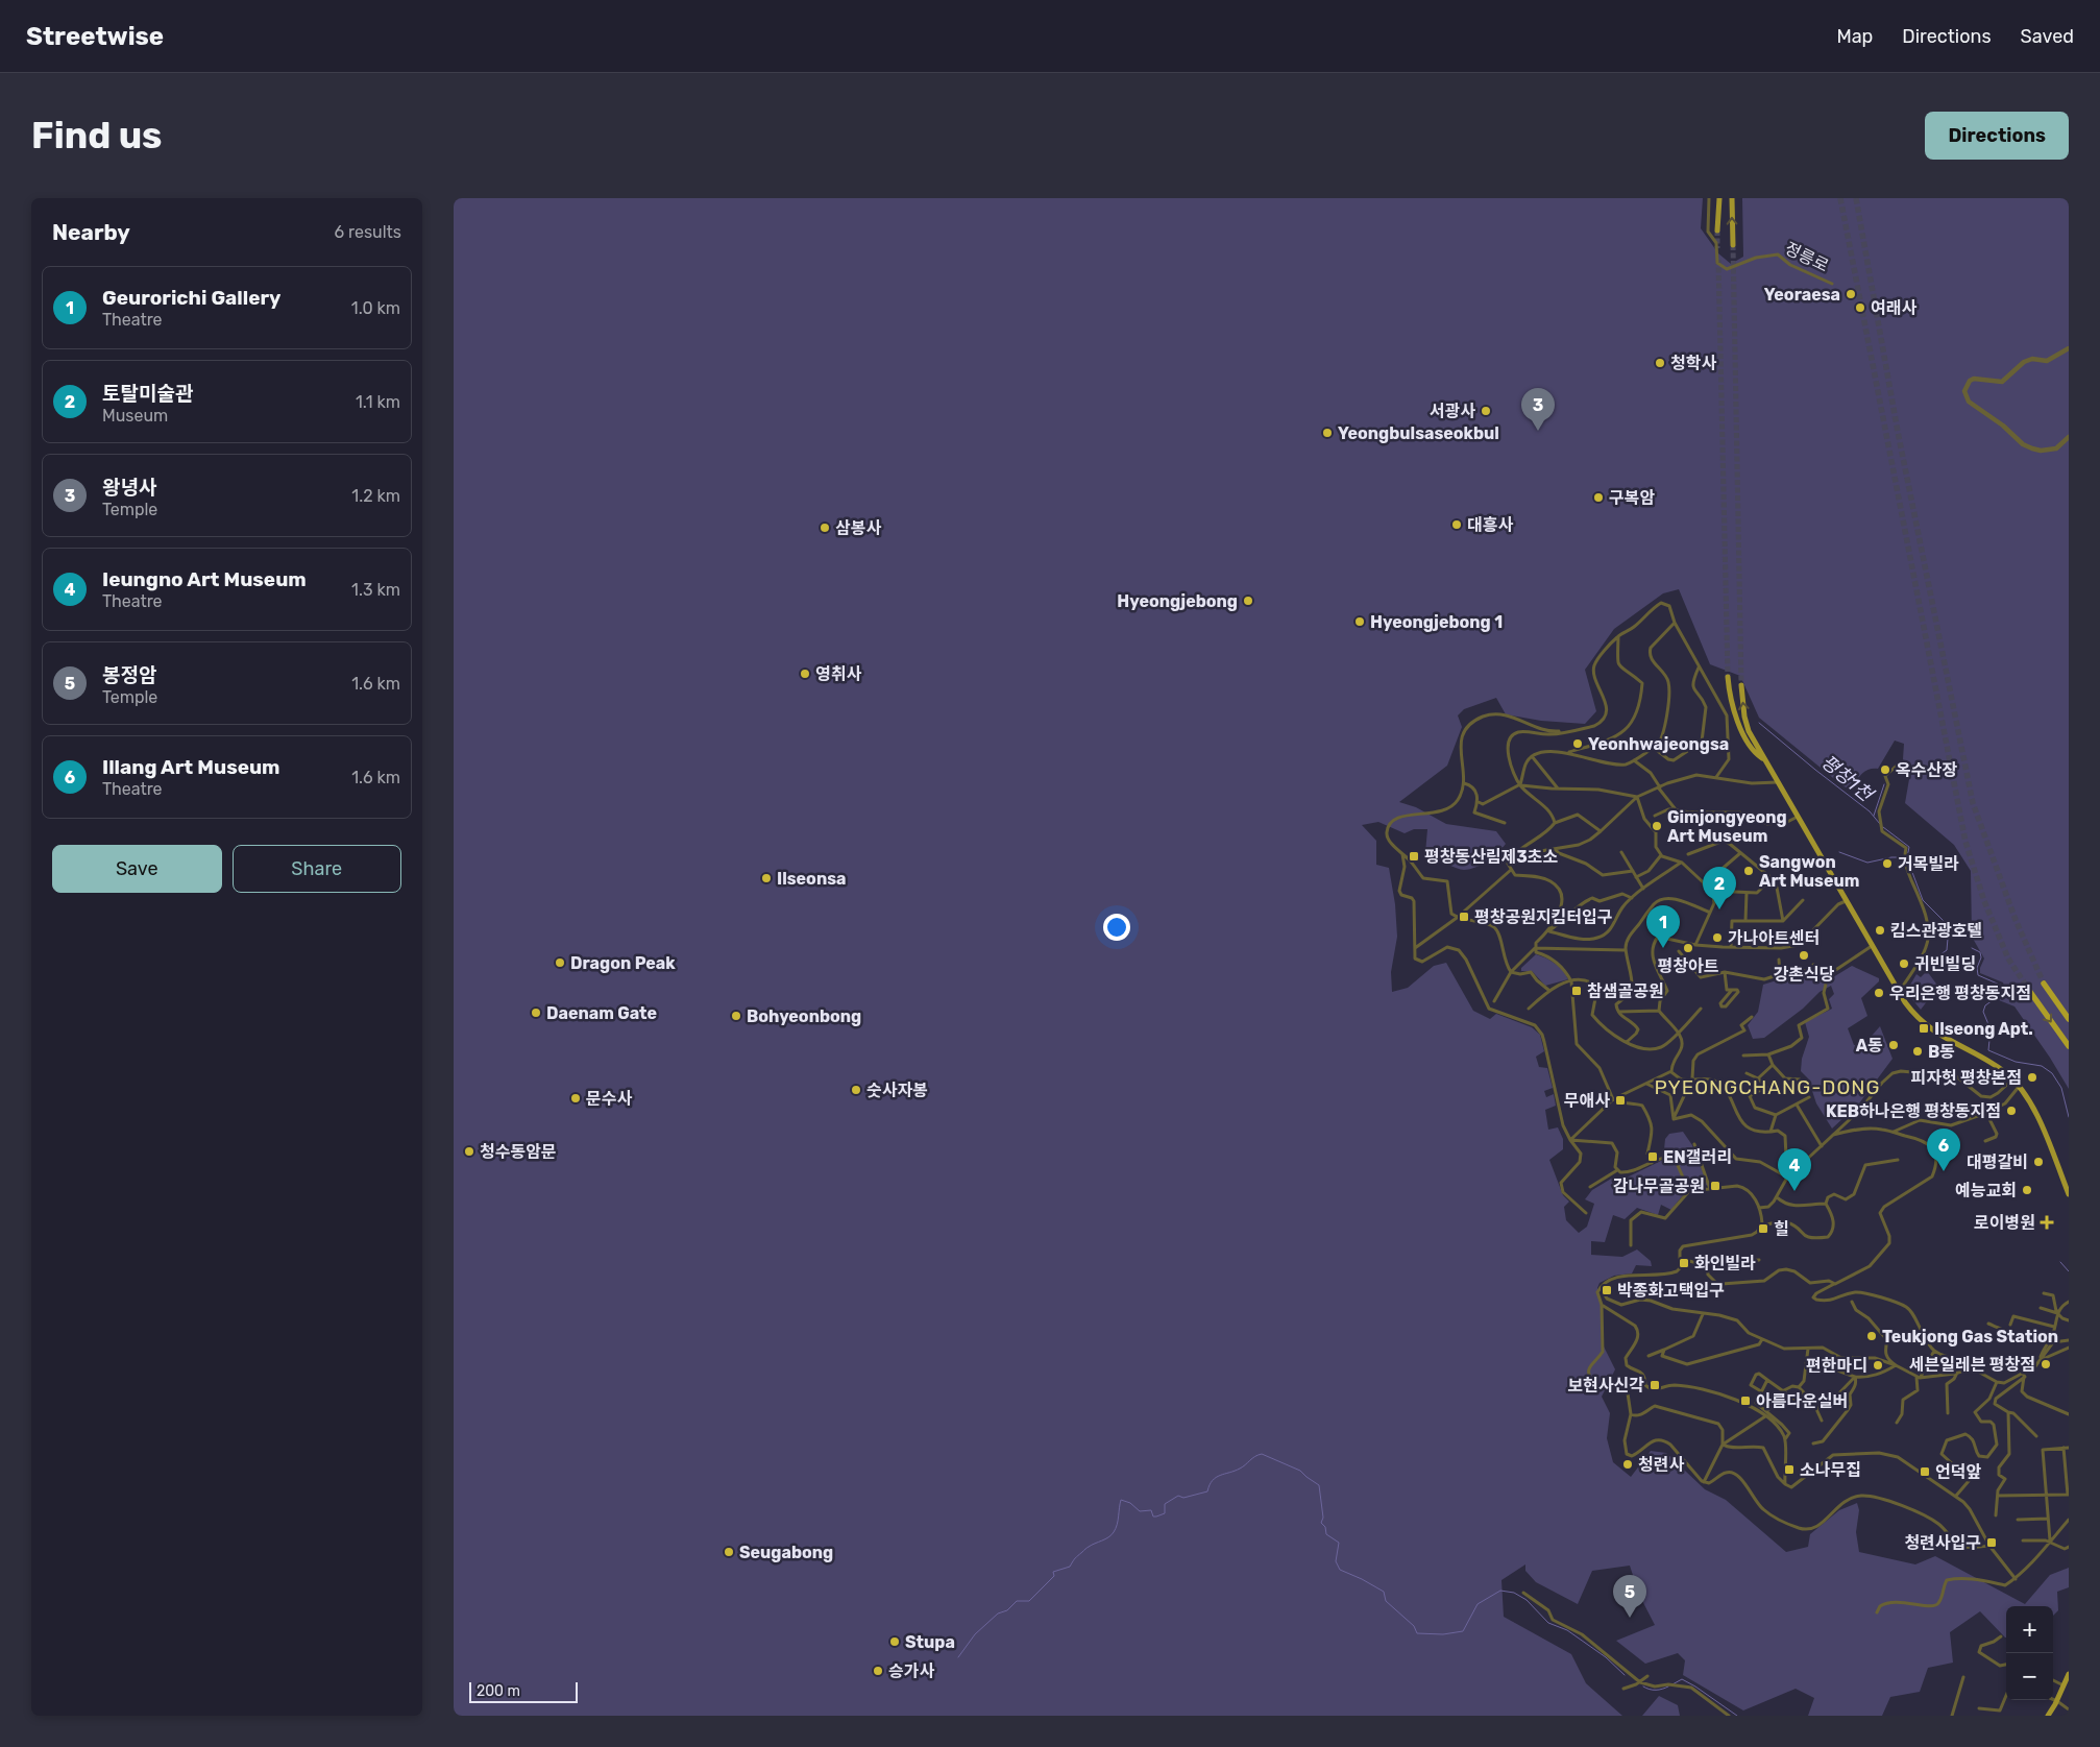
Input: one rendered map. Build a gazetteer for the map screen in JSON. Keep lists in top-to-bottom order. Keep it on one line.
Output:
{"streets":{"street":["정릉로"]},"districts":["PYEONGCHANG-DONG"],"water":["평창1천"],"places":{"other":["Yeoraesa","여래사","청학사","서광사","Yeongbulsaseokbul","구복암","대흥사","삼봉사","Hyeongjebong","Hyeongjebong 1","영취사","Yeonhwajeongsa","옥수산장","Gimjongyeong Art Museum","거목빌라","Sangwon Art Museum","Ilseonsa","킴스관광호텔","가나아트센터","평창아트","강촌식당","Dragon Peak","귀빈빌딩","우리은행 평창동지점","Daenam Gate","Bohyeonbong","A동","B동","피자헛 평창본점","숫사자봉","문수사","KEB하나은행 평창동지점","청수동암문","대평갈비","예능교회","Teukjong Gas Station","세븐일레븐 평창점","편한마디","청련사","Seugabong","Stupa","승가사"],"transit":["평창동산림제3초소","평창공원지킴터입구","참샘골공원","Ilseong Apt.","무애사","EN갤러리","감나무골공원","힐","화인빌라","박종화고택입구","보현사신각","아름다운실버","소나무집","언덕앞","청련사입구"],"health":["로이병원"]},"scale_bar":"200 m","page":{"header":"Streetwise","nav":["Map","Directions","Saved"],"buttons":["Directions",["Save","Share"]],"title":"Find us","heading":["Nearby","6 results"],"list":[{"mark":"1","name":"Geurorichi Gallery","note":"Theatre","value":"1.0 km"},{"mark":"2","name":"토탈미술관","note":"Museum","value":"1.1 km"},{"mark":"3","name":"왕녕사","note":"Temple","value":"1.2 km"},{"mark":"4","name":"Ieungno Art Museum","note":"Theatre","value":"1.3 km"},{"mark":"5","name":"봉정암","note":"Temple","value":"1.6 km"},{"mark":"6","name":"Illang Art Museum","note":"Theatre","value":"1.6 km"}],"pins":["3","2","1","6","4","5"],"map_buttons":["+","−"],"scale":"200 m"}}
